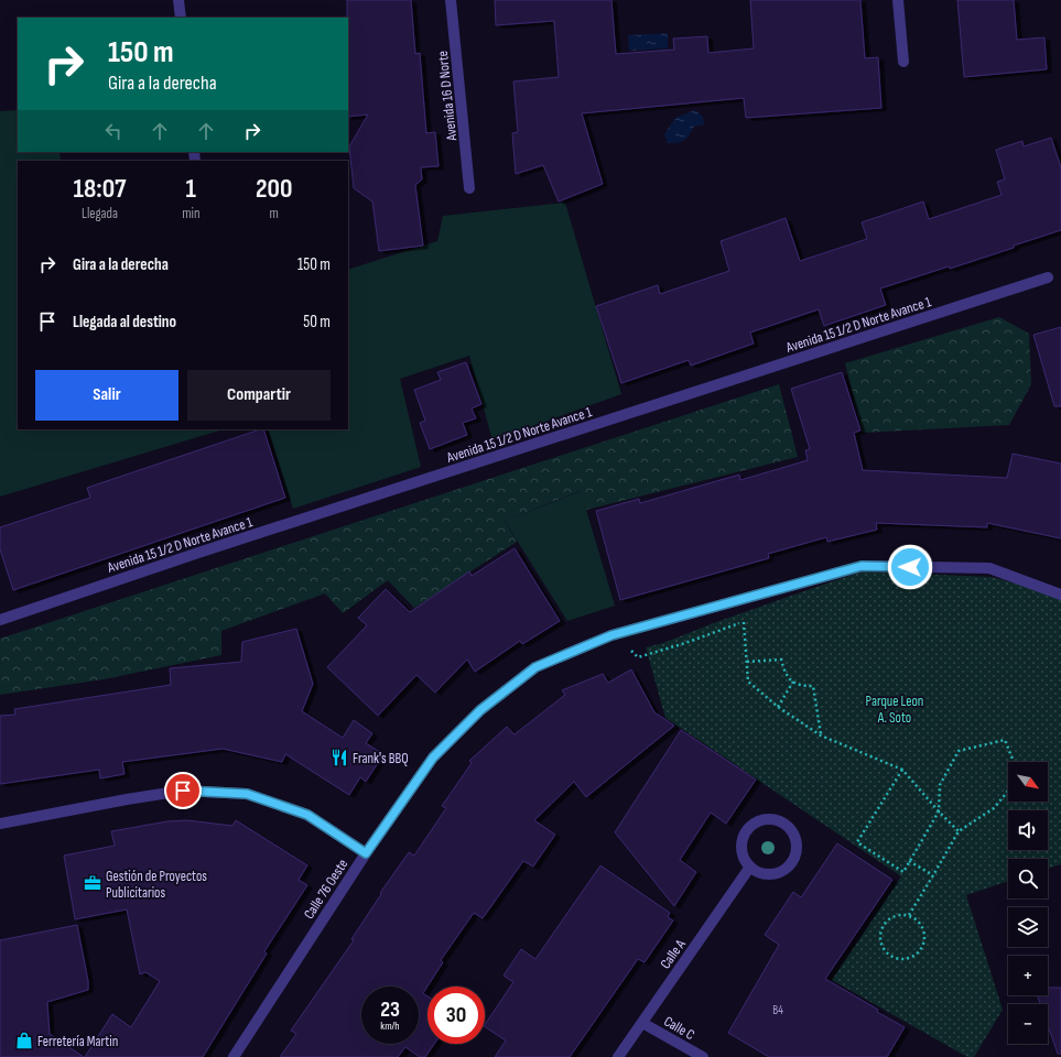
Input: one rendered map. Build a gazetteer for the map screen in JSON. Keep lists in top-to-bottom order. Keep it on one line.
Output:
{"streets":{"street":["Avenida 16 D Norte","Avenida 15 1/2 D Norte Avance 1","Calle 76 Oeste","Calle A","Calle C"]},"crossings":[["Calle A","Calle C"]],"parks":["Parque Leon A. Soto"],"places":{"restaurant":["Frank's BBQ"],"office":["Gestión de Proyectos Publicitarios"],"shop":["Ferretería Martin"]},"house_numbers":["B4"],"north":"bottom right","page":{"turn":["150 m","Gira a la derecha"],"eta":["18:07","Llegada","1","min","200","m"],"list":[{"name":"Gira a la derecha","value":"150 m"},{"name":"Llegada al destino","value":"50 m"}],"buttons":["Salir","Compartir"],"map_buttons":["+","−"],"speed":"23 km/h","limit":"30"}}
